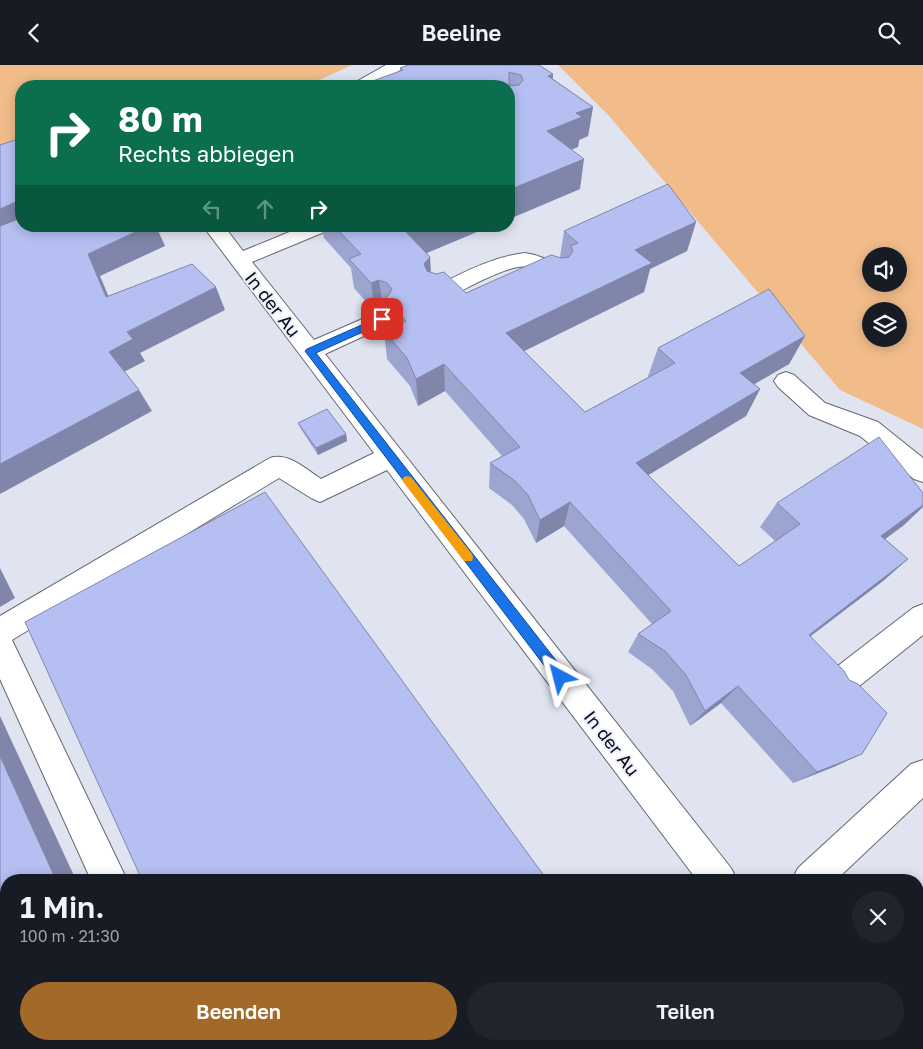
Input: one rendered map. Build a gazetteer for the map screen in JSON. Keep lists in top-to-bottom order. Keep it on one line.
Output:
{"streets":{"street":["In der Au"]},"page":{"header":"Beeline","turn":["80 m","Rechts abbiegen"],"heading":["1 Min.","100 m · 21:30"],"buttons":["Beenden","Teilen"]}}
